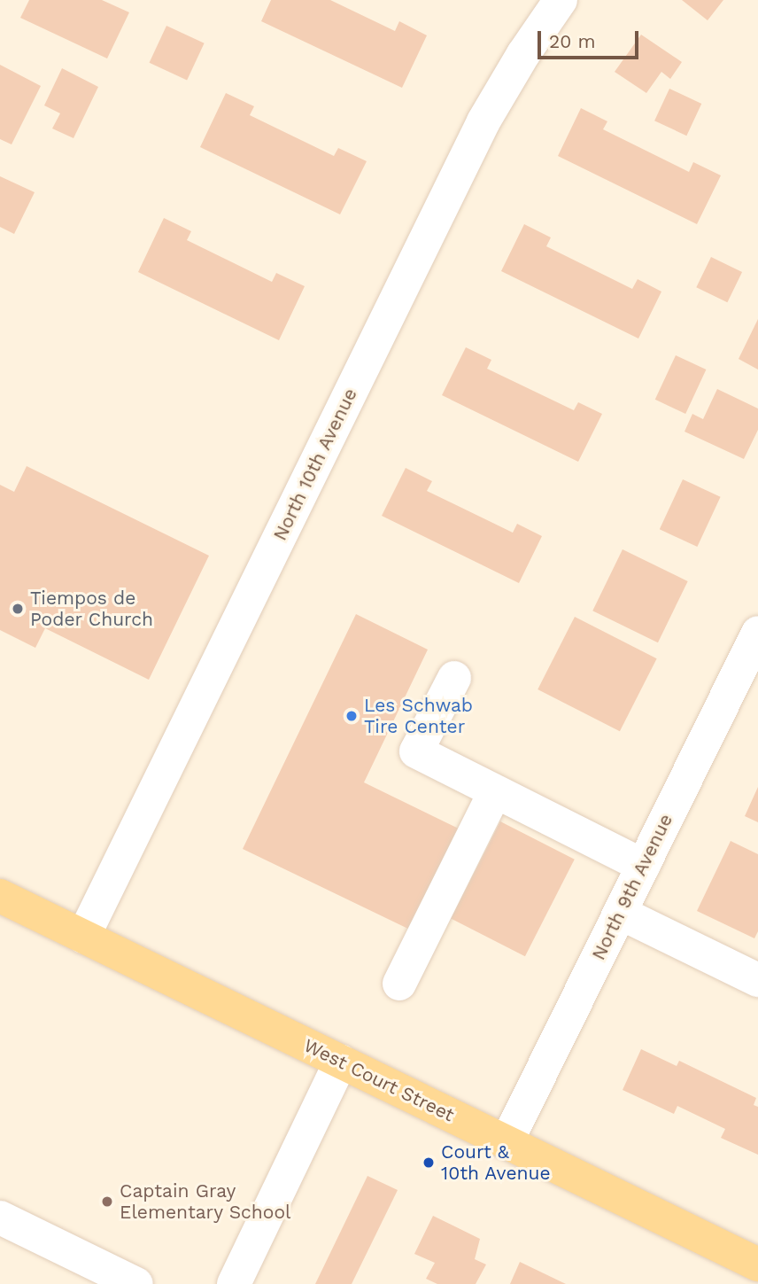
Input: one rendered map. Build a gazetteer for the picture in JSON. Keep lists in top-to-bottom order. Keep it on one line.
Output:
{"streets":{"main road":["West Court Street"],"street":["North 10th Avenue","North 9th Avenue"]},"crossings":[["North 10th Avenue","West Court Street"],["North 9th Avenue","West Court Street"]],"places":["Tiempos de Poder Church","Les Schwab Tire Center","Court & 10th Avenue","Captain Gray Elementary School"],"scale_bar":"20 m"}
